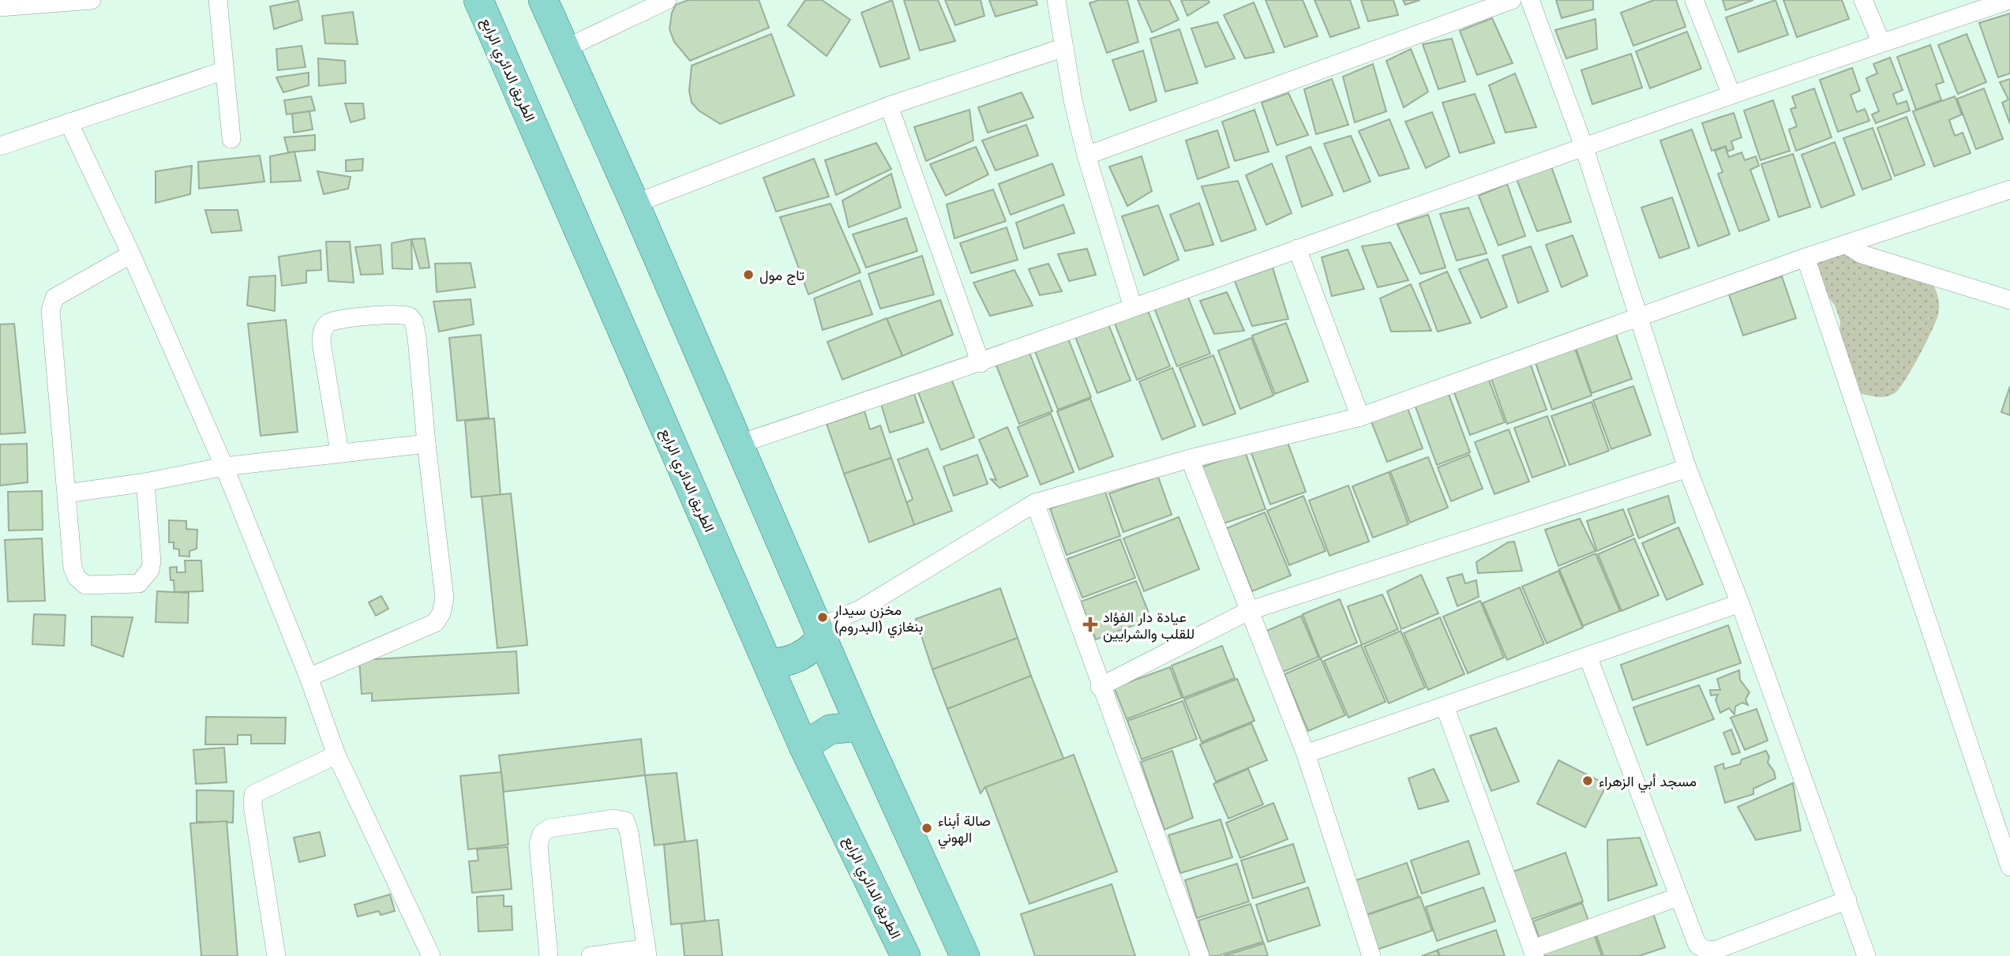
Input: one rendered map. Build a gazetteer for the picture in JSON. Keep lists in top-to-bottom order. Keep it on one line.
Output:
{"streets":{"main road":["الطريق الدائري الرابع"]},"places":{"other":["تاج مول","مخزن سيدار بنغازي (البدروم)","مسجد أبي الزهراء","صالة أبناء الهوني"],"health":["عيادة دار الفؤاد للقلب والشرايين"]}}
